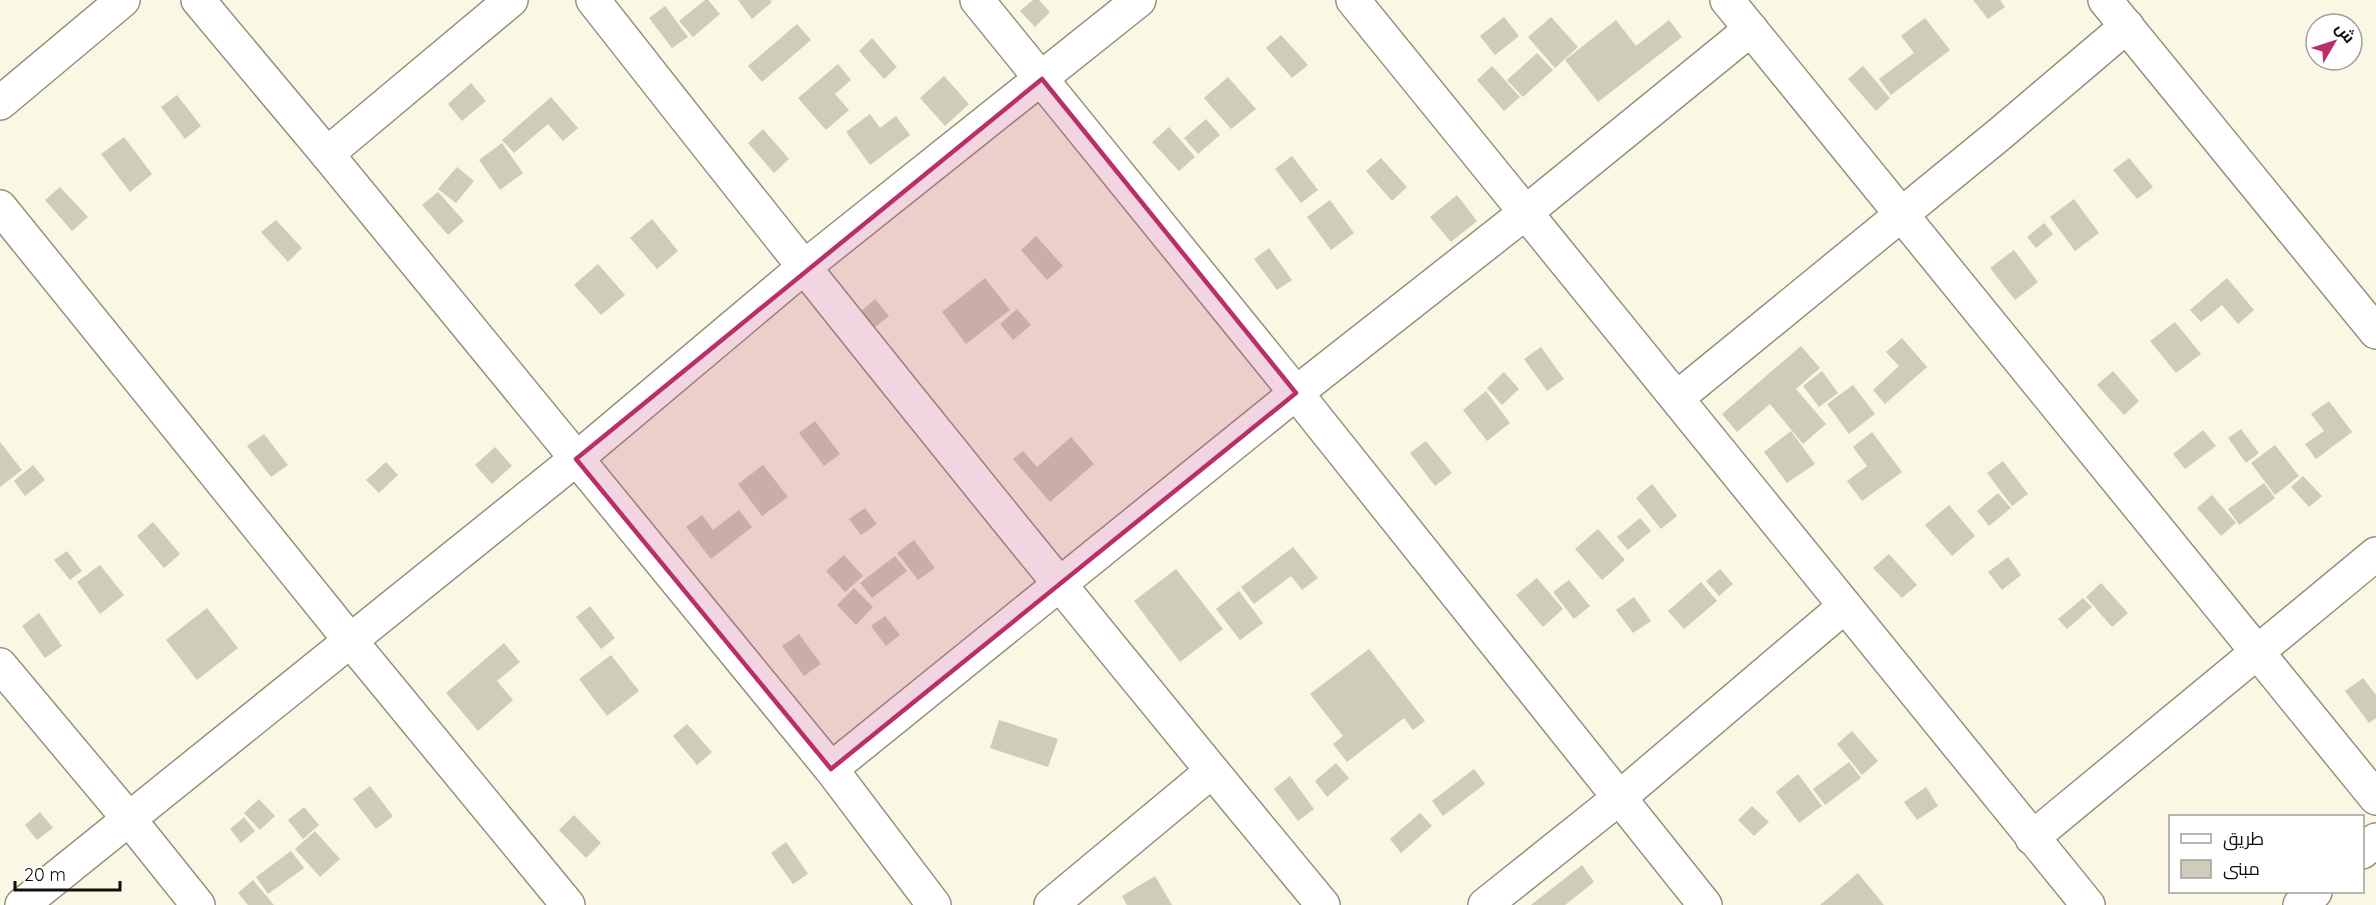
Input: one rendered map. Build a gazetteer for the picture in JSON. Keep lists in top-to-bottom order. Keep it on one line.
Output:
{"legend":["طريق","مبنى"],"scale_bar":"20 m","north":"top right"}
